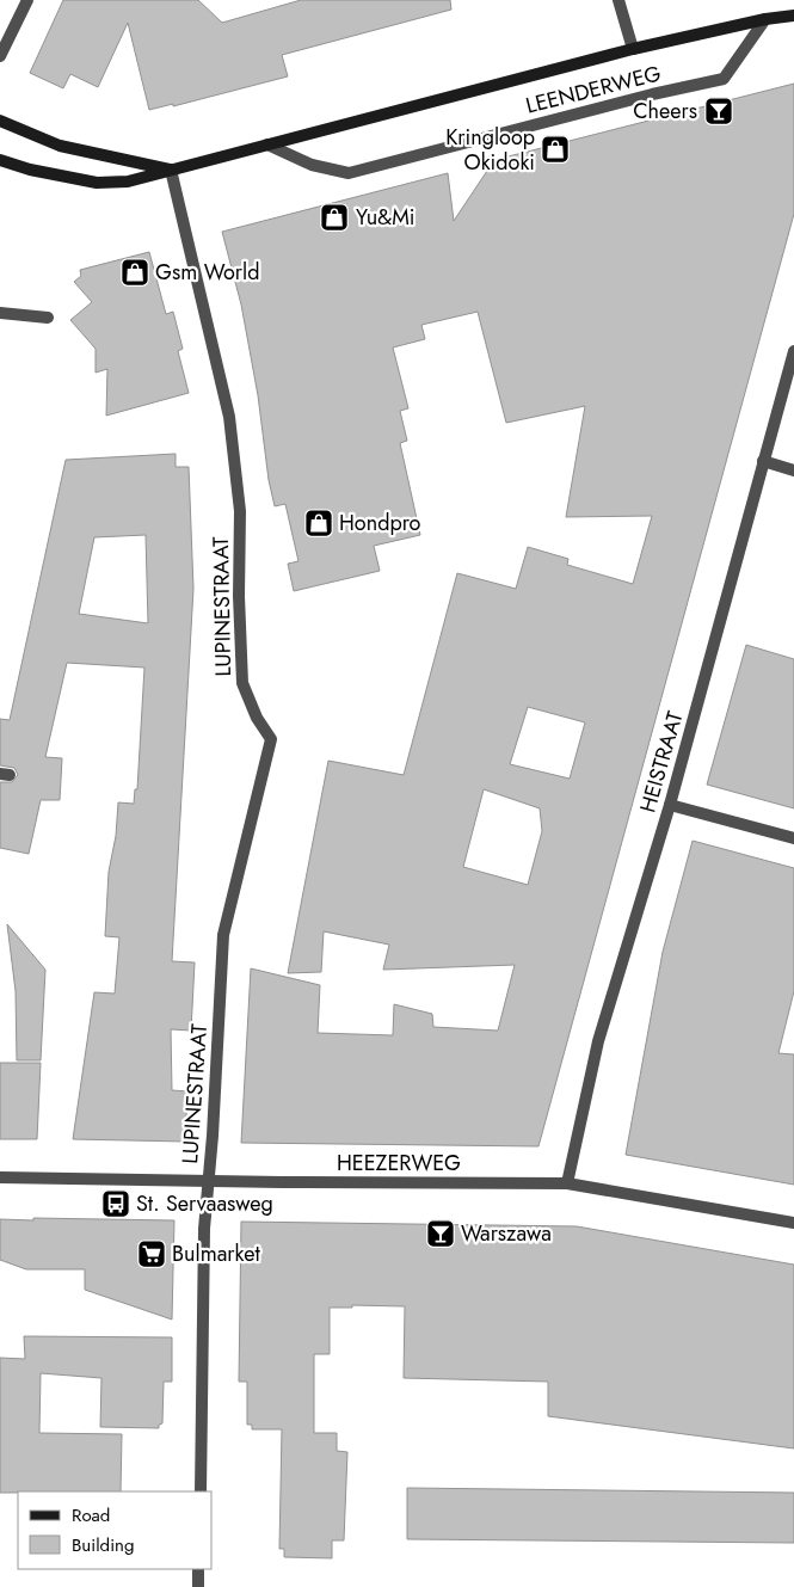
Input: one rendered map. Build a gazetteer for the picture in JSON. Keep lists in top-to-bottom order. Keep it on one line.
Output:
{"streets":{"main road":["LEENDERWEG"],"street":["LUPINESTRAAT","HEISTRAAT","HEEZERWEG"]},"crossings":[["LEENDERWEG","LUPINESTRAAT"],["LUPINESTRAAT","HEEZERWEG"],["HEISTRAAT","HEEZERWEG"]],"places":{"bar":["Cheers","Warszawa"],"shop":["Kringloop Okidoki","Yu&Mi","Gsm World","Hondpro"],"bus stop":["St. Servaasweg"],"supermarket":["Bulmarket"]},"legend":["Road","Building"]}
